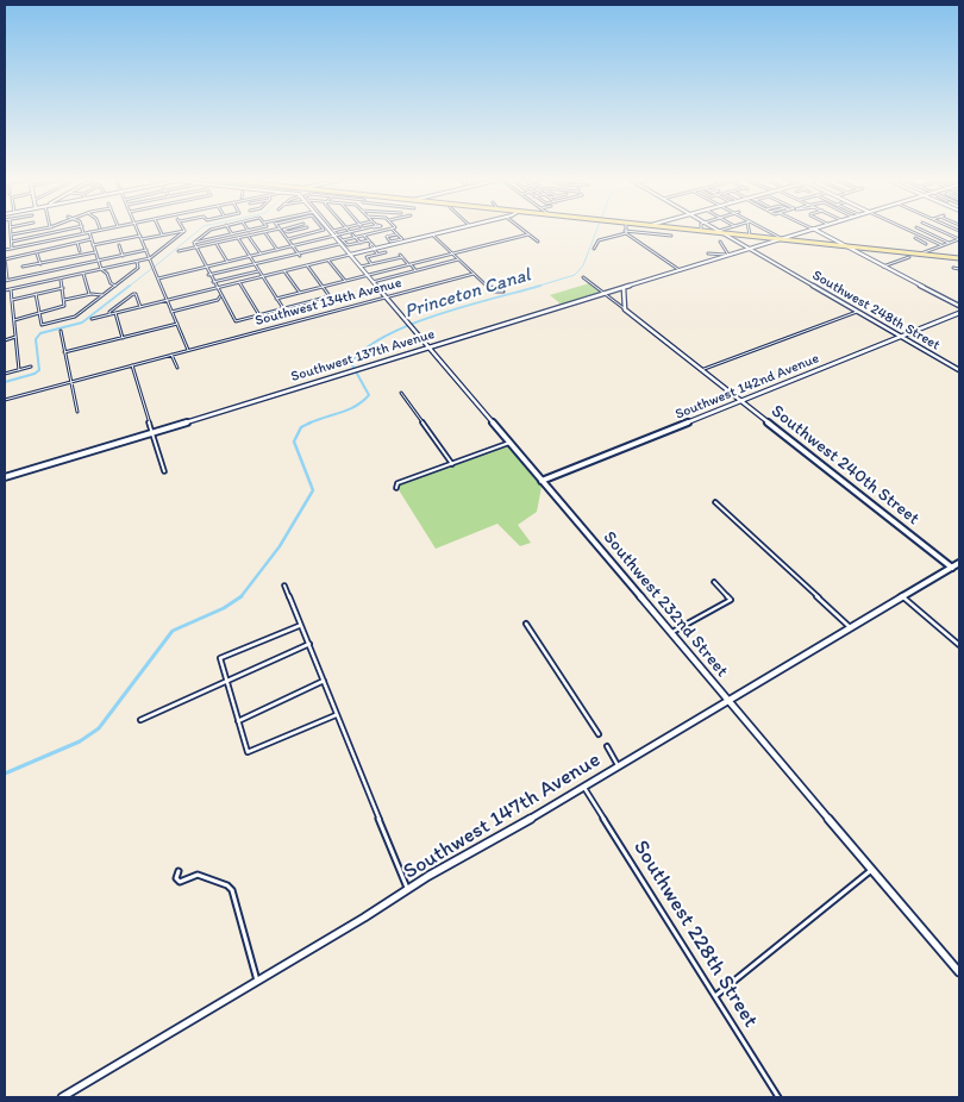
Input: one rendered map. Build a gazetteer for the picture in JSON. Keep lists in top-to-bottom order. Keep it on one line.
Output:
{"streets":{"street":["Southwest 134th Avenue","Southwest 248th Street","Southwest 137th Avenue","Southwest 142nd Avenue","Southwest 240th Street","Southwest 232nd Street","Southwest 147th Avenue","Southwest 228th Street"]},"crossings":[["Southwest 134th Avenue","Southwest 232nd Street"],["Southwest 248th Street","Southwest 137th Avenue"],["Southwest 248th Street","Southwest 142nd Avenue"],["Southwest 137th Avenue","Southwest 232nd Street"],["Southwest 142nd Avenue","Southwest 240th Street"],["Southwest 142nd Avenue","Southwest 232nd Street"],["Southwest 240th Street","Southwest 147th Avenue"],["Southwest 232nd Street","Southwest 147th Avenue"],["Southwest 147th Avenue","Southwest 228th Street"]],"water":["Princeton Canal"]}
